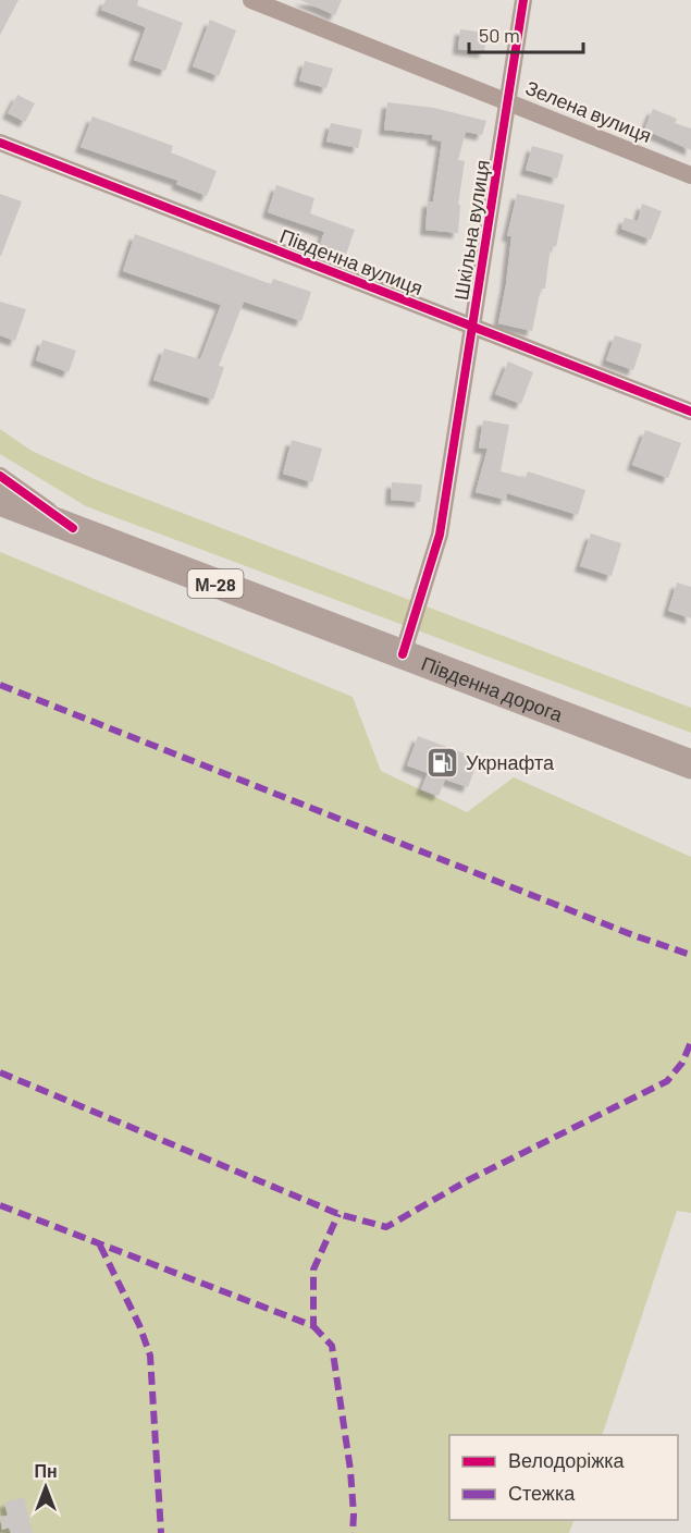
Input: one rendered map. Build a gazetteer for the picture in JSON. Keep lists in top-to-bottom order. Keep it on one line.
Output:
{"streets":{"highway":["М-28","Південна дорога"],"street":["Зелена вулиця","Шкільна вулиця","Південна вулиця"]},"crossings":[["Зелена вулиця","Шкільна вулиця"],["Шкільна вулиця","Південна вулиця"],["Шкільна вулиця","Південна дорога"]],"places":{"fuel station":["Укрнафта"]},"legend":["Велодоріжка","Стежка"],"scale_bar":"50 m","north":"top"}
